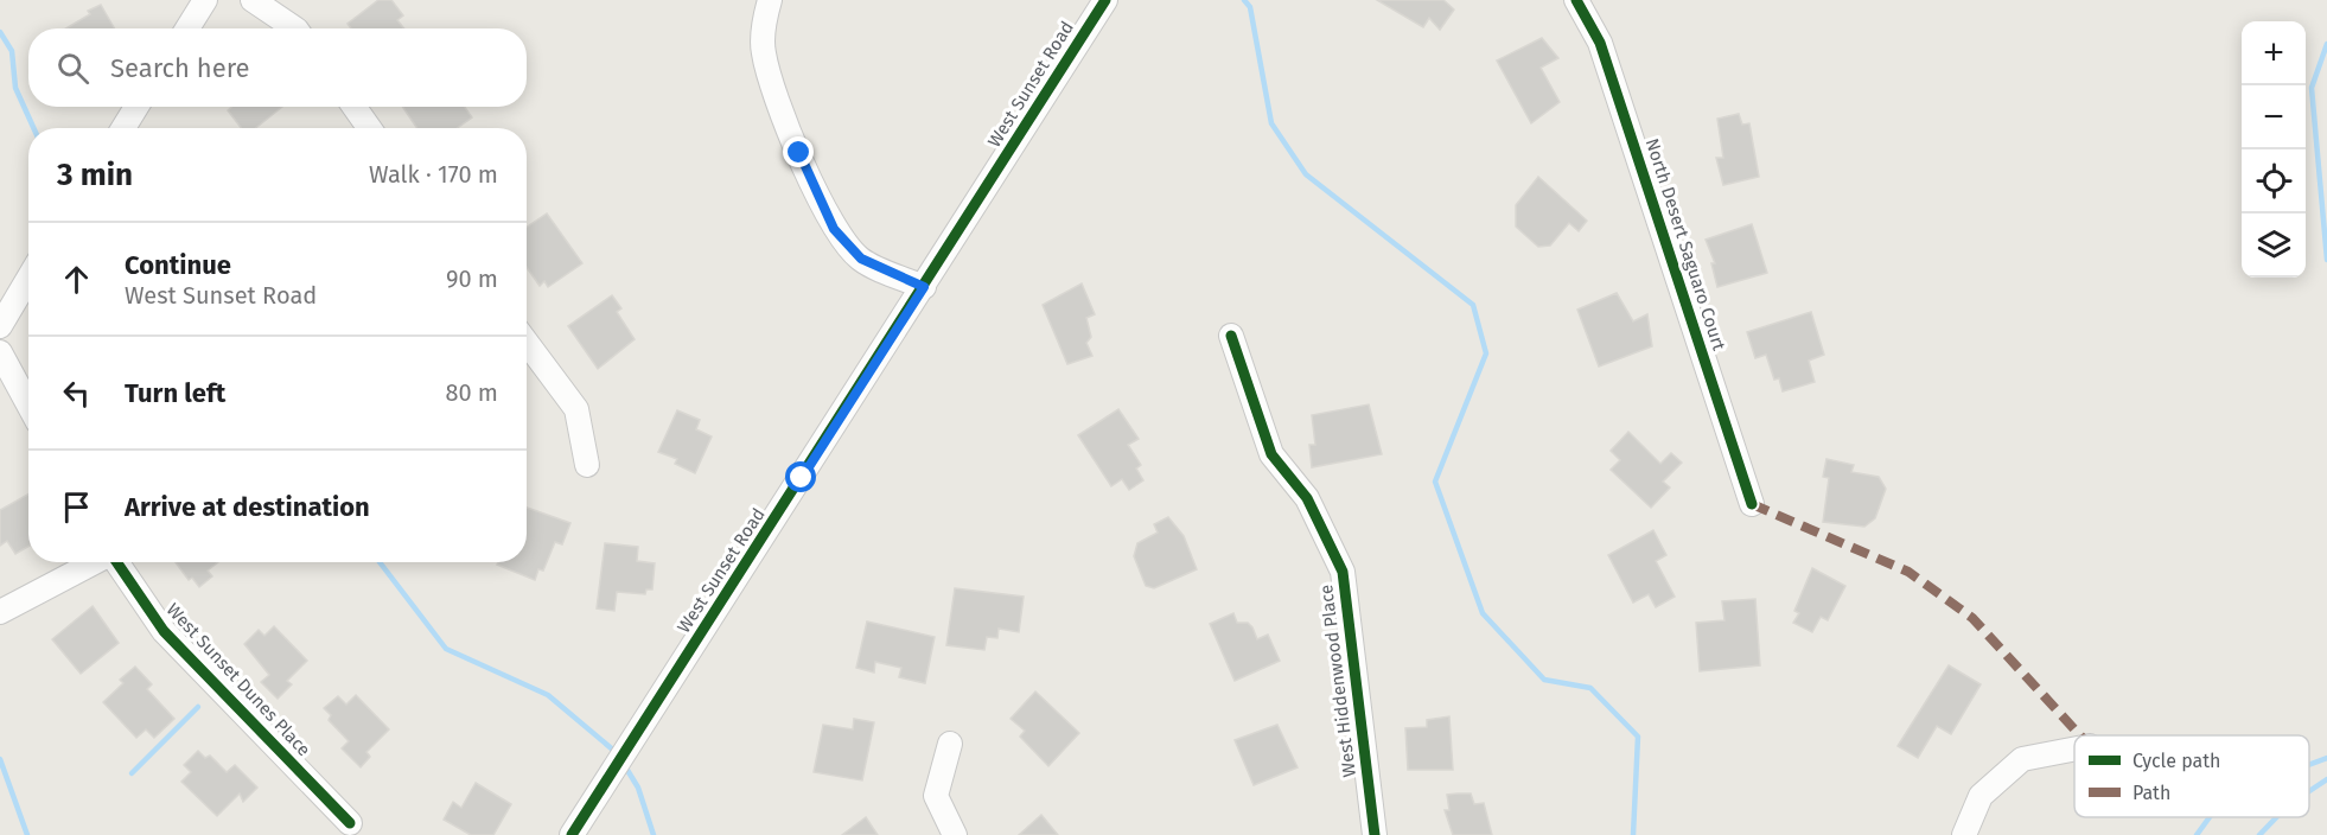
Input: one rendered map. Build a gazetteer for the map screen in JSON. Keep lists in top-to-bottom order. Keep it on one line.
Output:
{"streets":{"street":["West Sunset Road","North Desert Saguaro Court","West Sunset Dunes Place","West Hiddenwood Place"]},"legend":["Cycle path","Path"],"page":{"map_buttons":["+","−"],"search":"Search here","heading":["3 min","Walk · 170 m"],"list":[["Continue","West Sunset Road","90 m"],["Turn left","80 m"],"Arrive at destination"]}}
